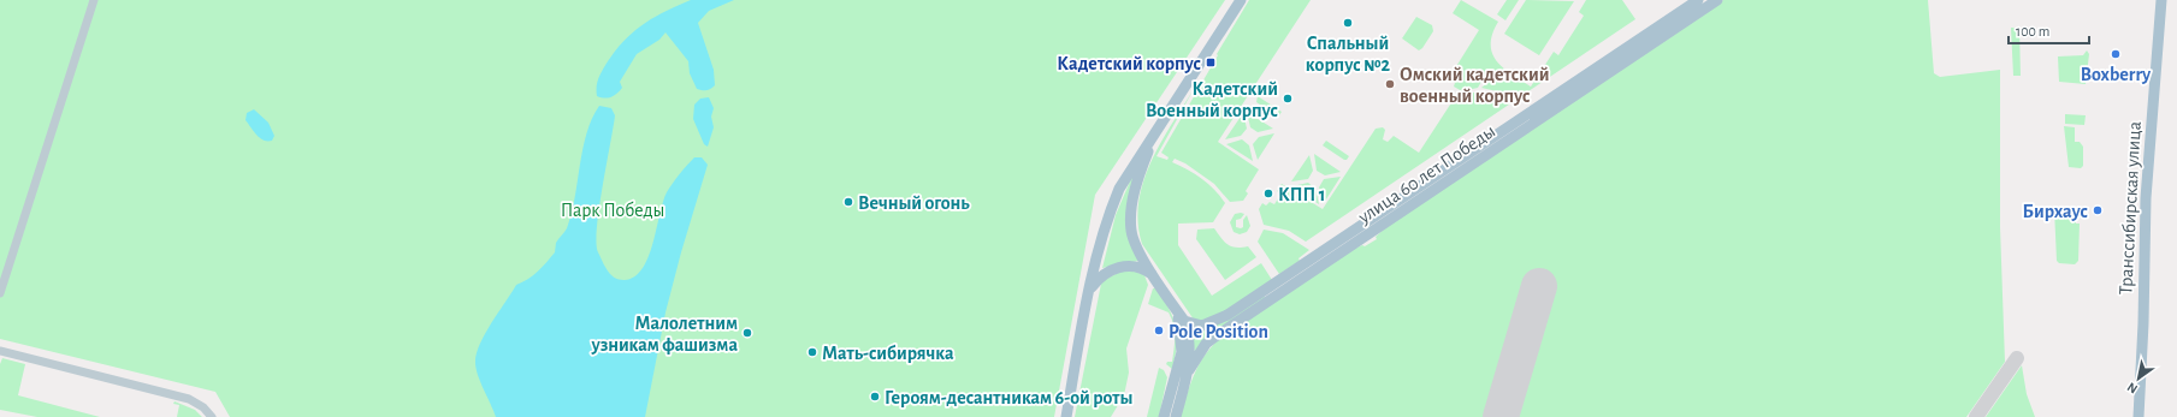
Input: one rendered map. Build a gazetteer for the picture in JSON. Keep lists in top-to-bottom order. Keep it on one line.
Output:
{"streets":{"main road":["улица 60 лет Победы","Транссибирская улица"]},"parks":["Парк Победы"],"places":{"other":["Спальный корпус №2","Boxberry","Омский кадетский военный корпус","Кадетский Военный корпус","КПП 1","Вечный огонь","Бирхаус","Pole Position","Малолетним узникам фашизма","Мать-сибирячка","Героям-десантникам 6-ой роты"],"transit":["Кадетский корпус"]},"scale_bar":"100 m","north":"bottom left"}
